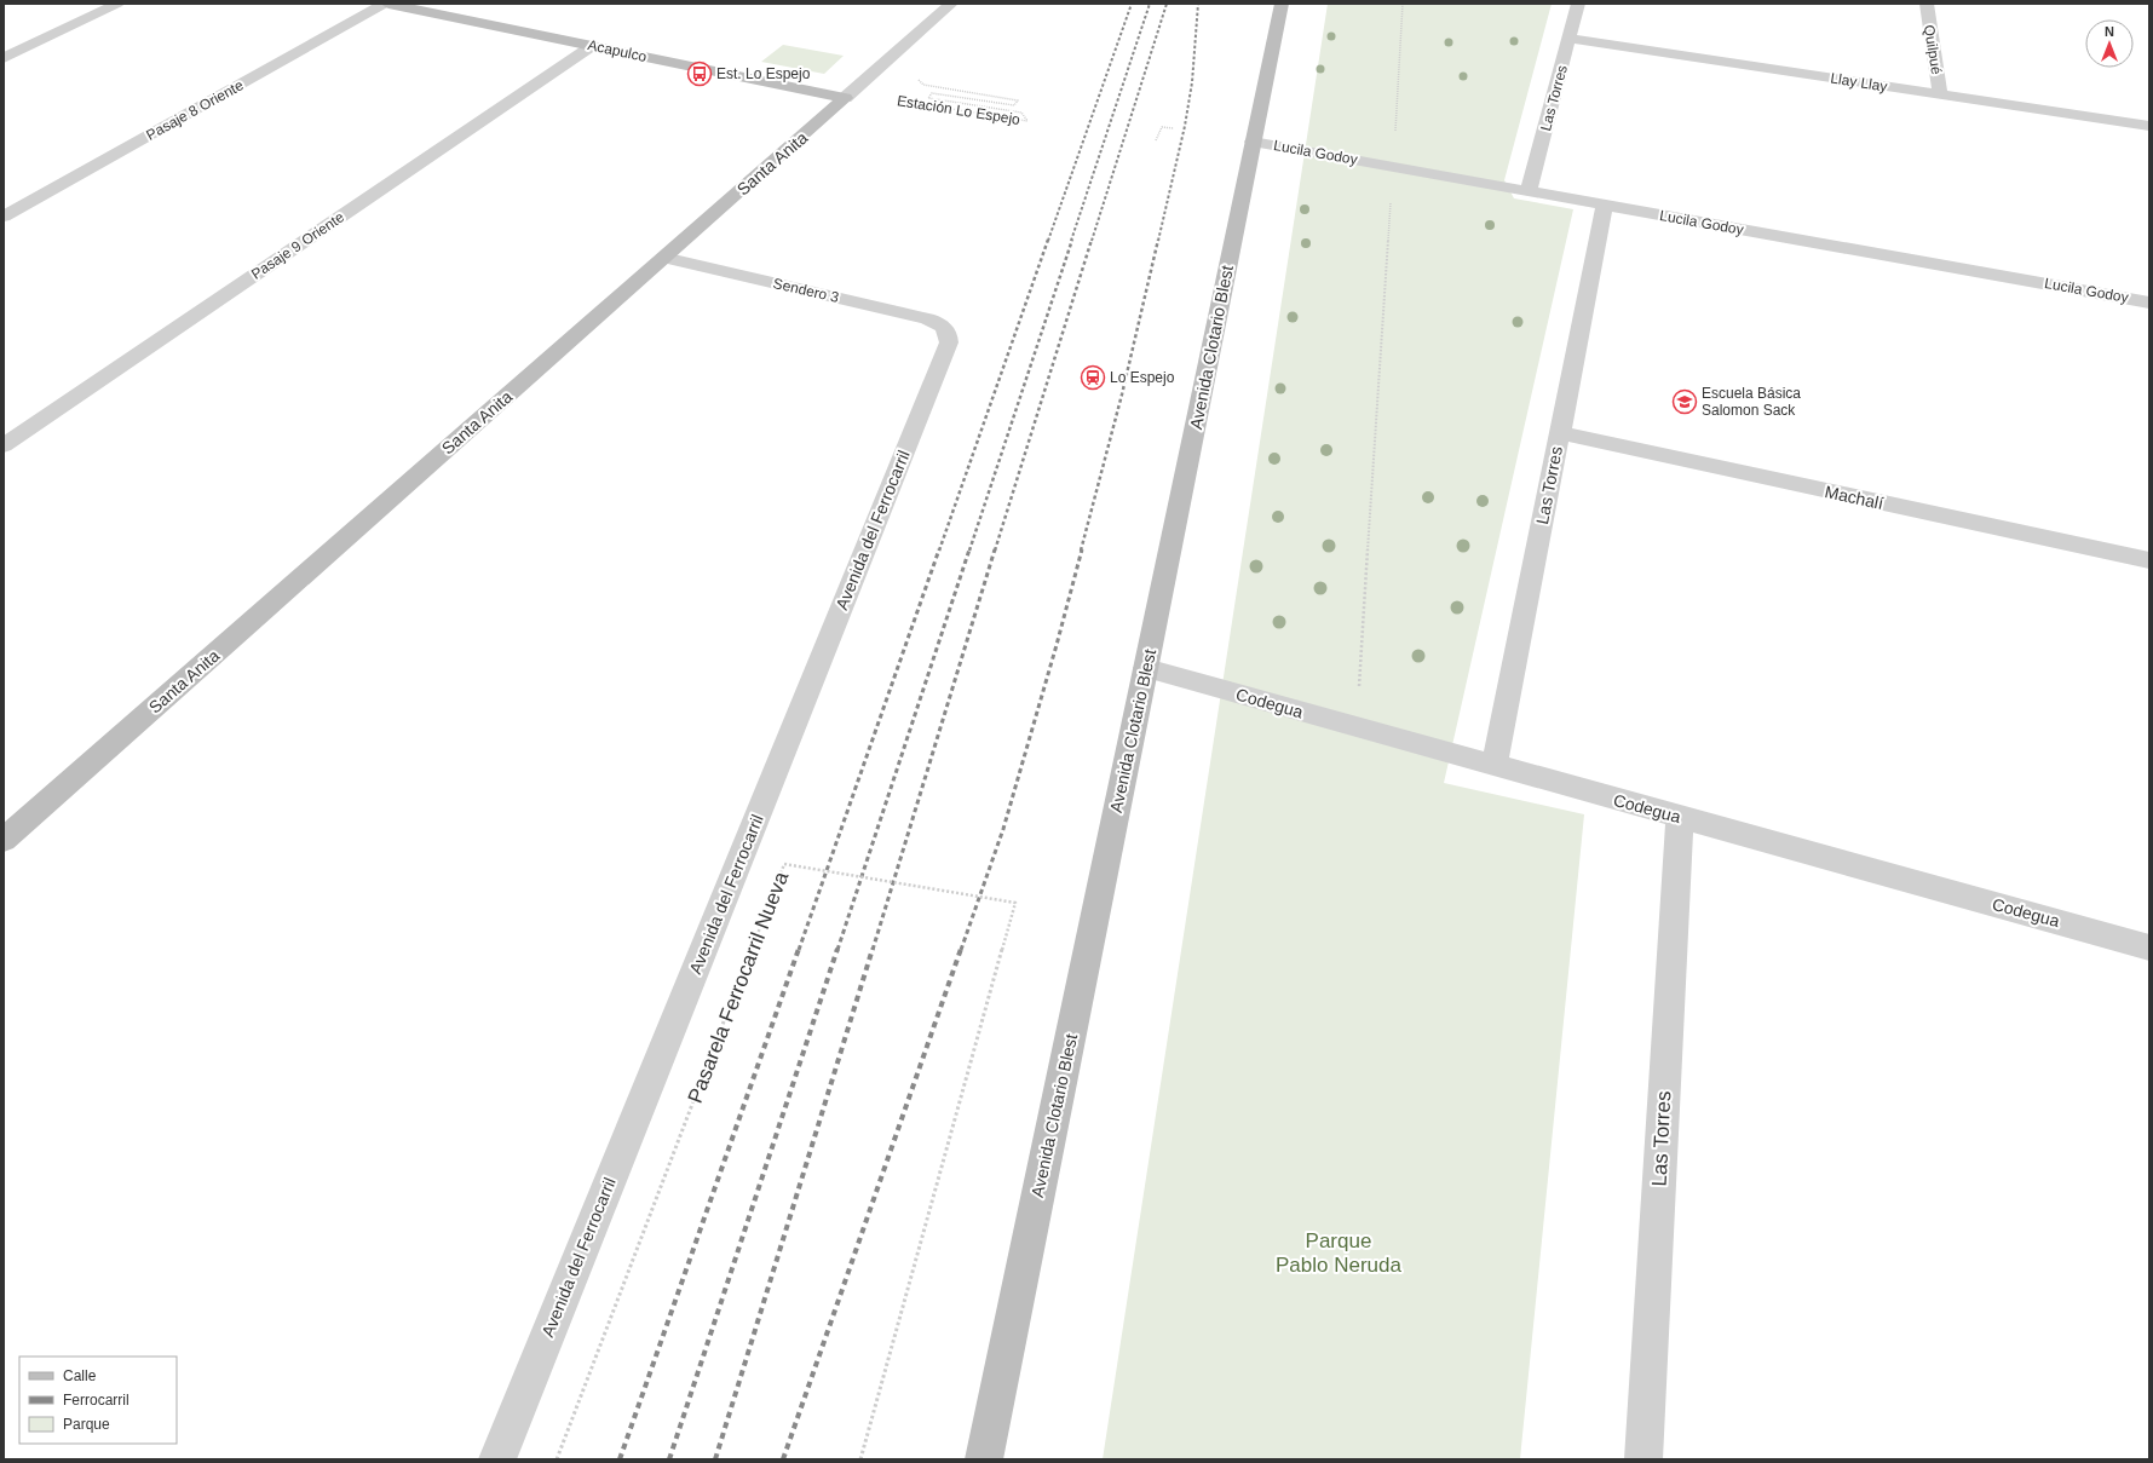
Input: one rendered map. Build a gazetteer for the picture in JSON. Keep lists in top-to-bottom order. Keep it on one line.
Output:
{"streets":{"street":["Quilpué","Acapulco","Llay Llay","Las Torres","Pasaje 8 Oriente","Lucila Godoy","Santa Anita","Pasaje 9 Oriente","Sendero 3","Avenida Clotario Blest","Machalí","Avenida del Ferrocarril","Codegua"],"path":["Estación Lo Espejo","Pasarela Ferrocarril Nueva"]},"crossings":[["Quilpué","Llay Llay"],["Acapulco","Pasaje 8 Oriente"],["Acapulco","Santa Anita"],["Acapulco","Pasaje 9 Oriente"],["Llay Llay","Las Torres"],["Las Torres","Lucila Godoy"],["Las Torres","Machalí"],["Las Torres","Codegua"],["Estación Lo Espejo","Santa Anita"],["Lucila Godoy","Avenida Clotario Blest"],["Santa Anita","Sendero 3"],["Sendero 3","Avenida del Ferrocarril"],["Avenida Clotario Blest","Codegua"]],"parks":["Parque Pablo Neruda"],"places":{"bus stop":["Est. Lo Espejo"],"station":["Lo Espejo"],"school or university":["Escuela Básica Salomon Sack"]},"legend":["Calle","Ferrocarril","Parque"],"north":"top"}
